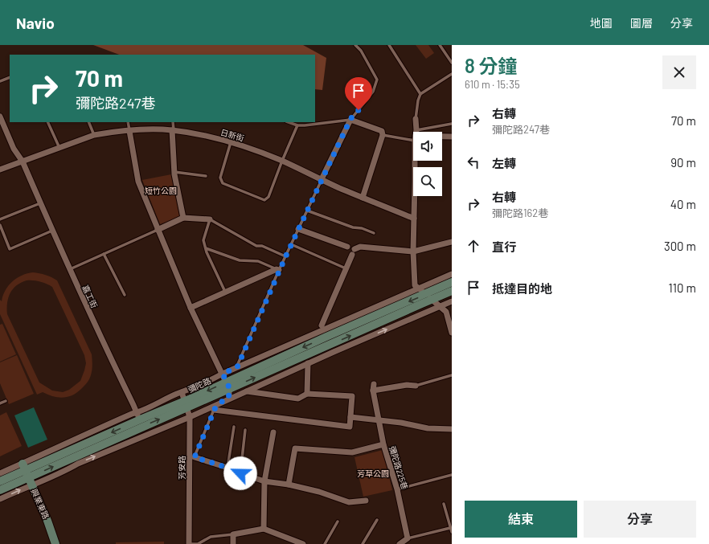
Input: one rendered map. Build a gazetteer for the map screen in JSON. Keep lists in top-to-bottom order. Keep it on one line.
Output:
{"streets":{"street":["日新街","嘉工街","彌陀路","芳安路","彌陀路225巷","興業東路"]},"crossings":[["日新街","嘉工街"],["嘉工街","彌陀路"],["彌陀路","芳安路"],["彌陀路","興業東路"]],"parks":["短竹公園","芳草公園"],"page":{"header":"Navio","nav":["地圖","圖層","分享"],"heading":["8 分鐘","610 m · 15:35"],"turn":["70 m","彌陀路247巷"],"list":[{"name":"右轉","note":"彌陀路247巷","value":"70 m"},{"name":"左轉","value":"90 m"},{"name":"右轉","note":"彌陀路162巷","value":"40 m"},{"name":"直行","value":"300 m"},{"name":"抵達目的地","value":"110 m"}],"buttons":["結束","分享"]}}
